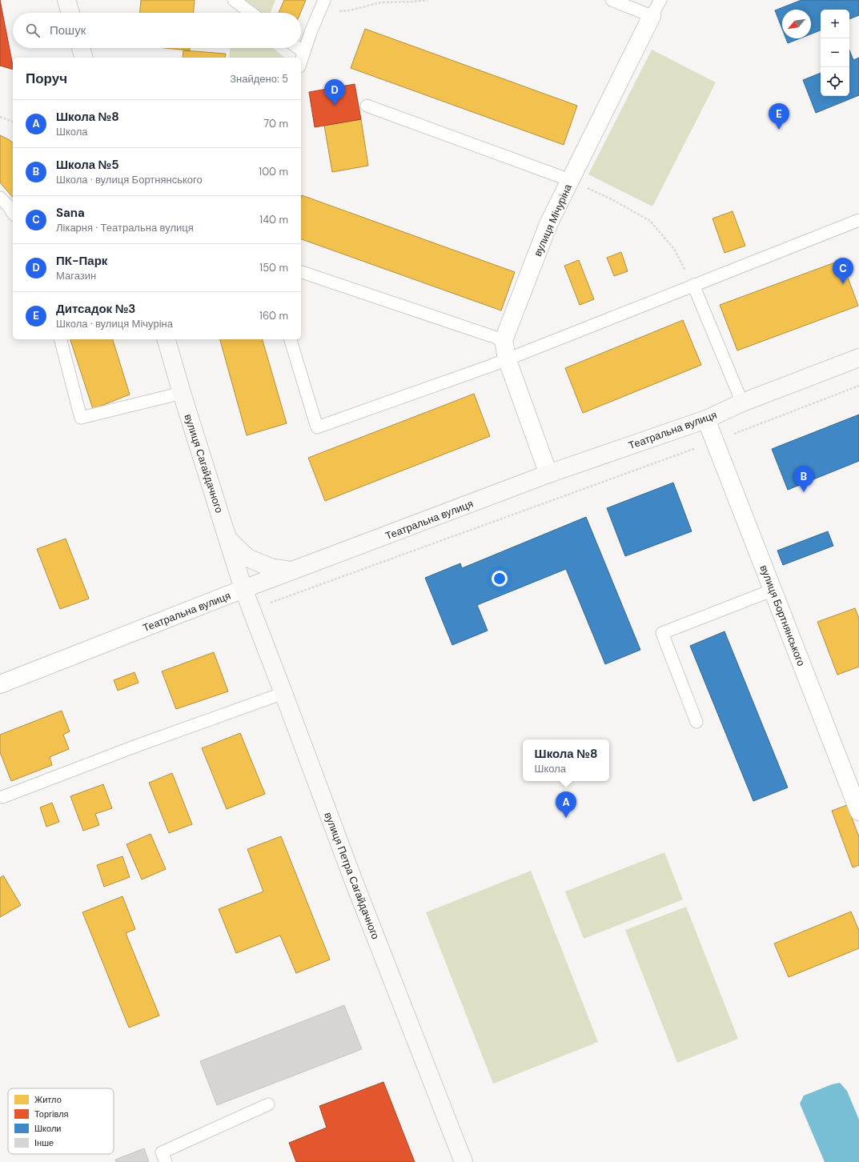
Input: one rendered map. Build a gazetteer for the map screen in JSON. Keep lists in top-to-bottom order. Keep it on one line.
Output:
{"streets":{"main road":["Театральна вулиця","вулиця Сагайдачного","вулиця Петра Сагайдачного"],"street":["вулиця Мічуріна","вулиця Бортнянського"]},"crossings":[["Театральна вулиця","вулиця Сагайдачного"],["Театральна вулиця","вулиця Бортнянського"],["Театральна вулиця","вулиця Петра Сагайдачного"],["вулиця Сагайдачного","вулиця Петра Сагайдачного"]],"legend":["Житло","Торгівля","Школи","Інше"],"north":"bottom left","page":{"map_buttons":["+","−"],"search":"Пошук","heading":["Поруч","Знайдено: 5"],"pins":["D","E","C","B","A"],"list":[{"mark":"A","name":"Школа №8","note":"Школа","value":"70 m"},{"mark":"B","name":"Школа №5","note":"Школа · вулиця Бортнянського","value":"100 m"},{"mark":"C","name":"Sana","note":"Лікарня · Театральна вулиця","value":"140 m"},{"mark":"D","name":"ПК-Парк","note":"Магазин","value":"150 m"},{"mark":"E","name":"Дитсадок №3","note":"Школа · вулиця Мічуріна","value":"160 m"}],"popup":["Школа №8","Школа"]}}
